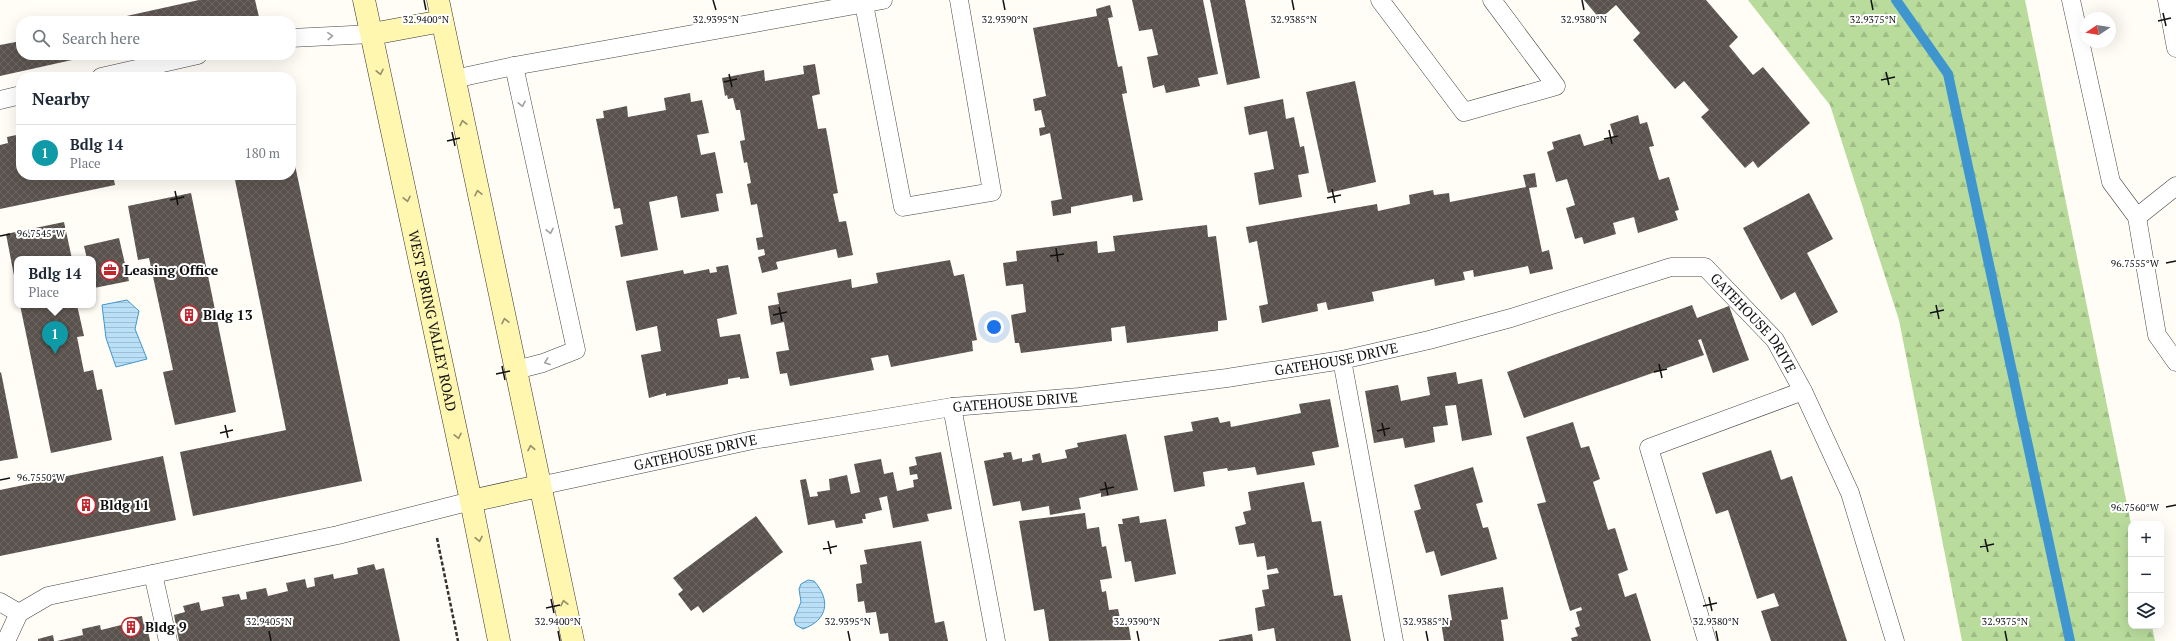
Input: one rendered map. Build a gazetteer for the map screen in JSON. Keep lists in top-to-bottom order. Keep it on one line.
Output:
{"streets":{"main road":["WEST SPRING VALLEY ROAD"],"lane":["GATEHOUSE DRIVE"]},"places":{"office":["Leasing Office"],"building":["Bldg 13","Bldg 11","Bldg 9"]},"north":"left","page":{"search":"Search here","heading":"Nearby","list":[{"mark":"1","name":"Bdlg 14","note":"Place","value":"180 m"}],"popup":["Bdlg 14","Place"],"pins":"1","map_buttons":["+","−"]},"coordinates":["32.9390°N","32.9380°N","32.9375°N","32.9400°N","32.9395°N","32.9385°N","96.7545°W","96.7555°W","96.7550°W","96.7560°W","32.9405°N"]}
